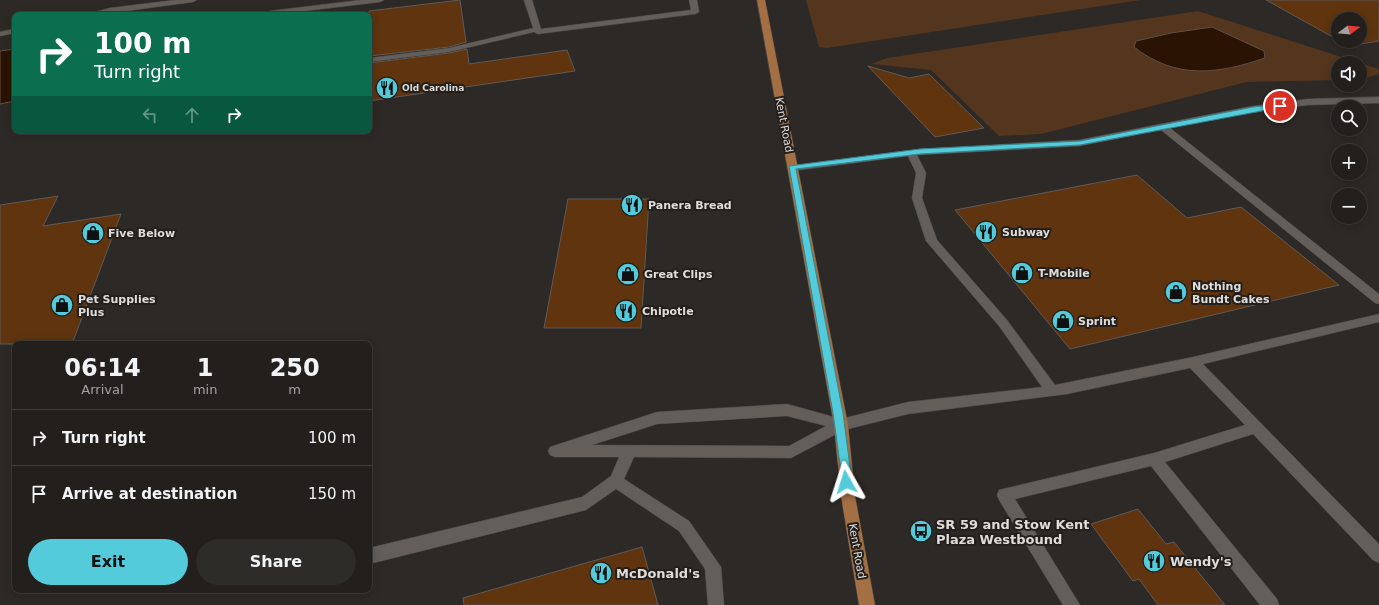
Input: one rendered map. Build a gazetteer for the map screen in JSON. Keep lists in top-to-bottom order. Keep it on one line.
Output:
{"streets":{"main road":["Kent Road"]},"places":{"restaurant":["Old Carolina","Panera Bread","Subway","Chipotle","Wendy's","McDonald's"],"shop":["Five Below","T-Mobile","Great Clips","Nothing Bundt Cakes","Pet Supplies Plus","Sprint"],"bus stop":["SR 59 and Stow Kent Plaza Westbound"]},"north":"right","page":{"map_buttons":["+","−"],"turn":["100 m","Turn right"],"eta":["06:14","Arrival","1","min","250","m"],"list":[{"name":"Turn right","value":"100 m"},{"name":"Arrive at destination","value":"150 m"}],"buttons":["Exit","Share"]}}
